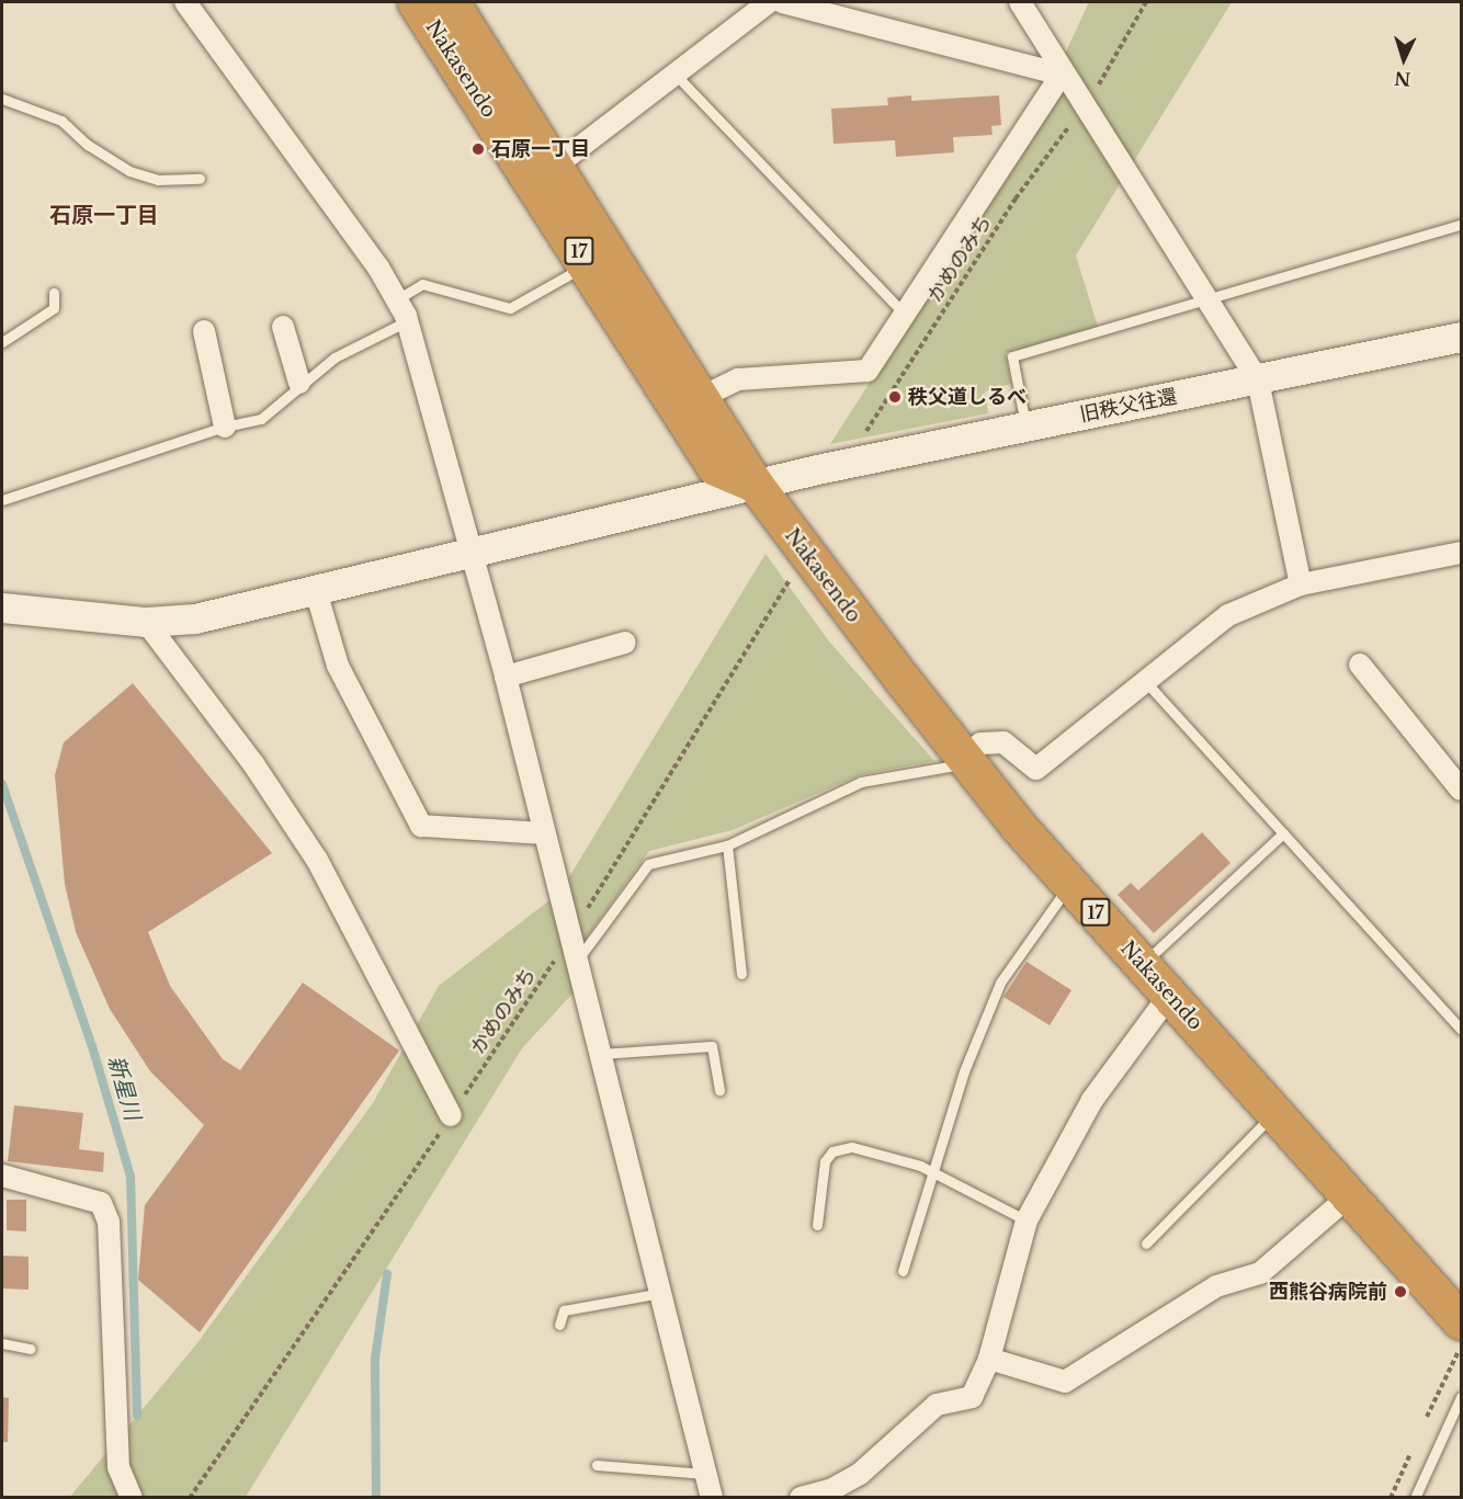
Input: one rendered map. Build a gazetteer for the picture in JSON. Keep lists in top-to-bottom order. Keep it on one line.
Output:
{"streets":{"highway":["Nakasendo","17"],"street":["旧秩父往還"],"path":["かめのみち"]},"crossings":[["Nakasendo","旧秩父往還"]],"districts":["石原一丁目"],"water":["新星川"],"places":["石原一丁目","秩父道しるべ","西熊谷病院前"],"north":"bottom"}
